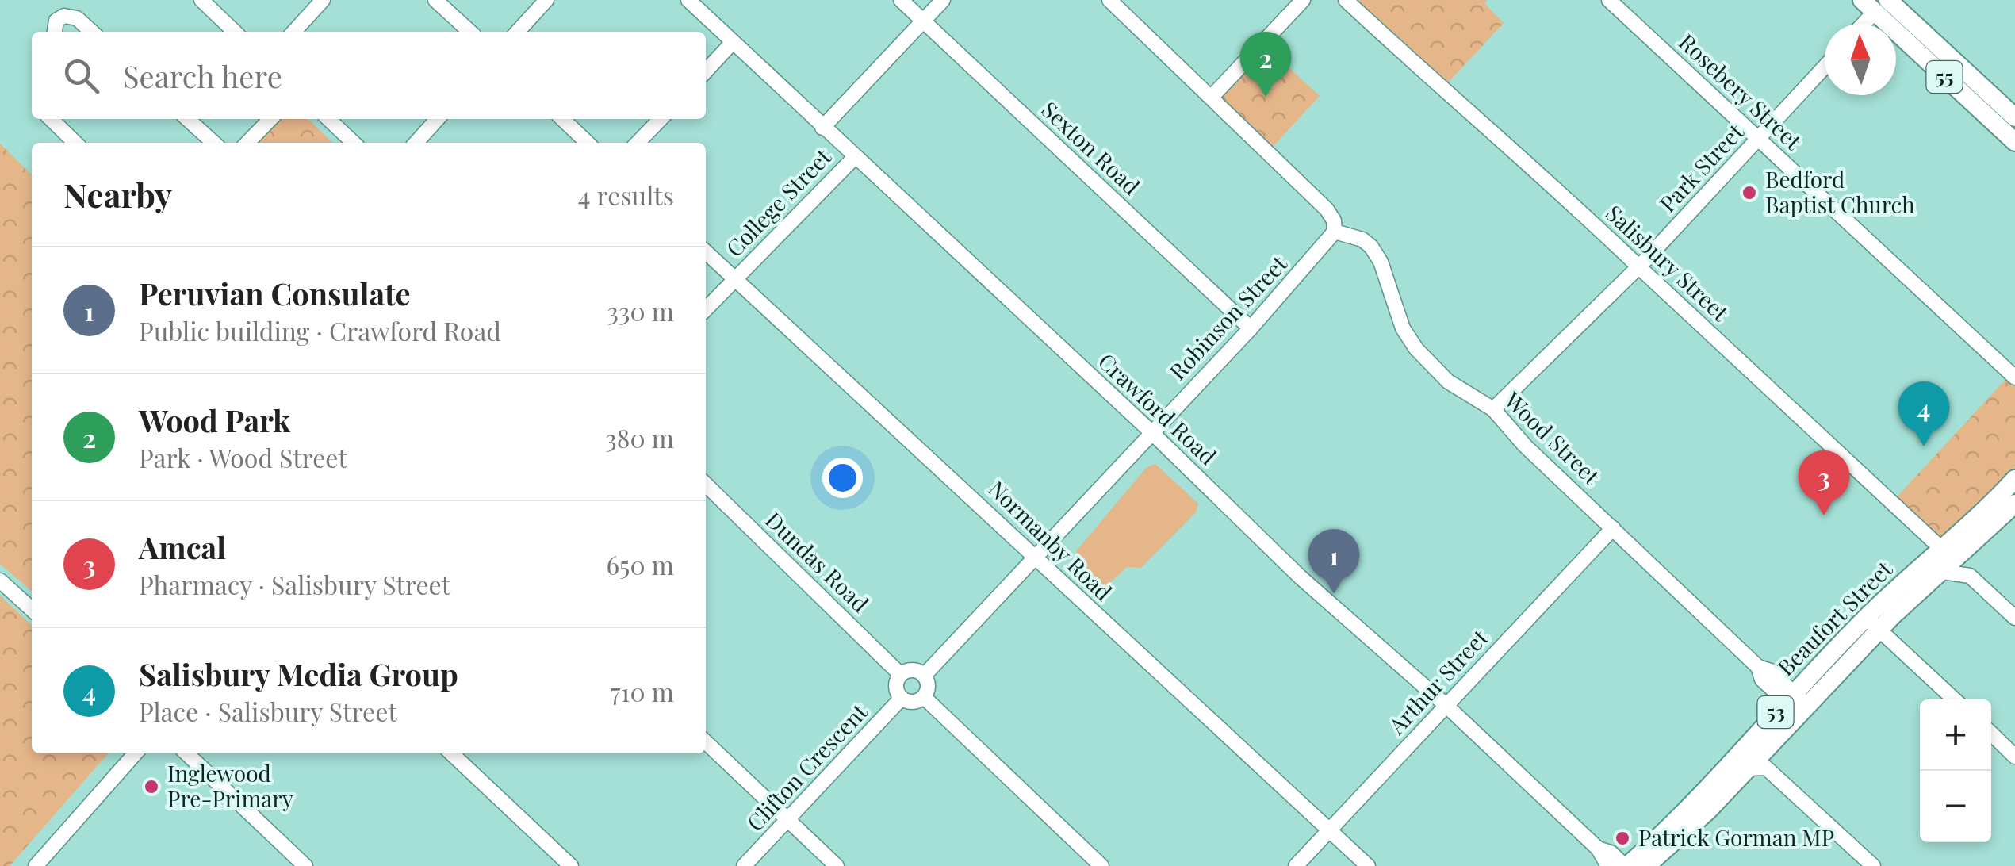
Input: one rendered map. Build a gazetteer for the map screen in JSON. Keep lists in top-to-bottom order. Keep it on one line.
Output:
{"streets":{"main road":["55","Beaufort Street","53"],"street":["Rosebery Street","Sexton Road","Park Street","College Street","Salisbury Street","Robinson Street","Crawford Road","Wood Street","Normanby Road","Dundas Road","Arthur Street","Clifton Crescent"]},"crossings":[["Rosebery Street","Park Street"],["Sexton Road","Robinson Street"],["Park Street","Salisbury Street"],["Park Street","Wood Street"],["College Street","Crawford Road"],["College Street","Normanby Road"],["Salisbury Street","Beaufort Street"],["Robinson Street","Crawford Road"],["Robinson Street","Wood Street"],["Robinson Street","Normanby Road"],["Robinson Street","Dundas Road"],["Robinson Street","Clifton Crescent"],["Crawford Road","Beaufort Street"],["Crawford Road","Arthur Street"],["Wood Street","Beaufort Street"],["Wood Street","Arthur Street"],["Normanby Road","Arthur Street"],["Dundas Road","Clifton Crescent"]],"places":["Bedford Baptist Church","Inglewood Pre-Primary","Patrick Gorman MP"],"north":"top","page":{"pins":["2","4","3","1"],"search":"Search here","heading":["Nearby","4 results"],"list":[{"mark":"1","name":"Peruvian Consulate","note":"Public building · Crawford Road","value":"330 m"},{"mark":"2","name":"Wood Park","note":"Park · Wood Street","value":"380 m"},{"mark":"3","name":"Amcal","note":"Pharmacy · Salisbury Street","value":"650 m"},{"mark":"4","name":"Salisbury Media Group","note":"Place · Salisbury Street","value":"710 m"}],"map_buttons":["+","−"]}}
